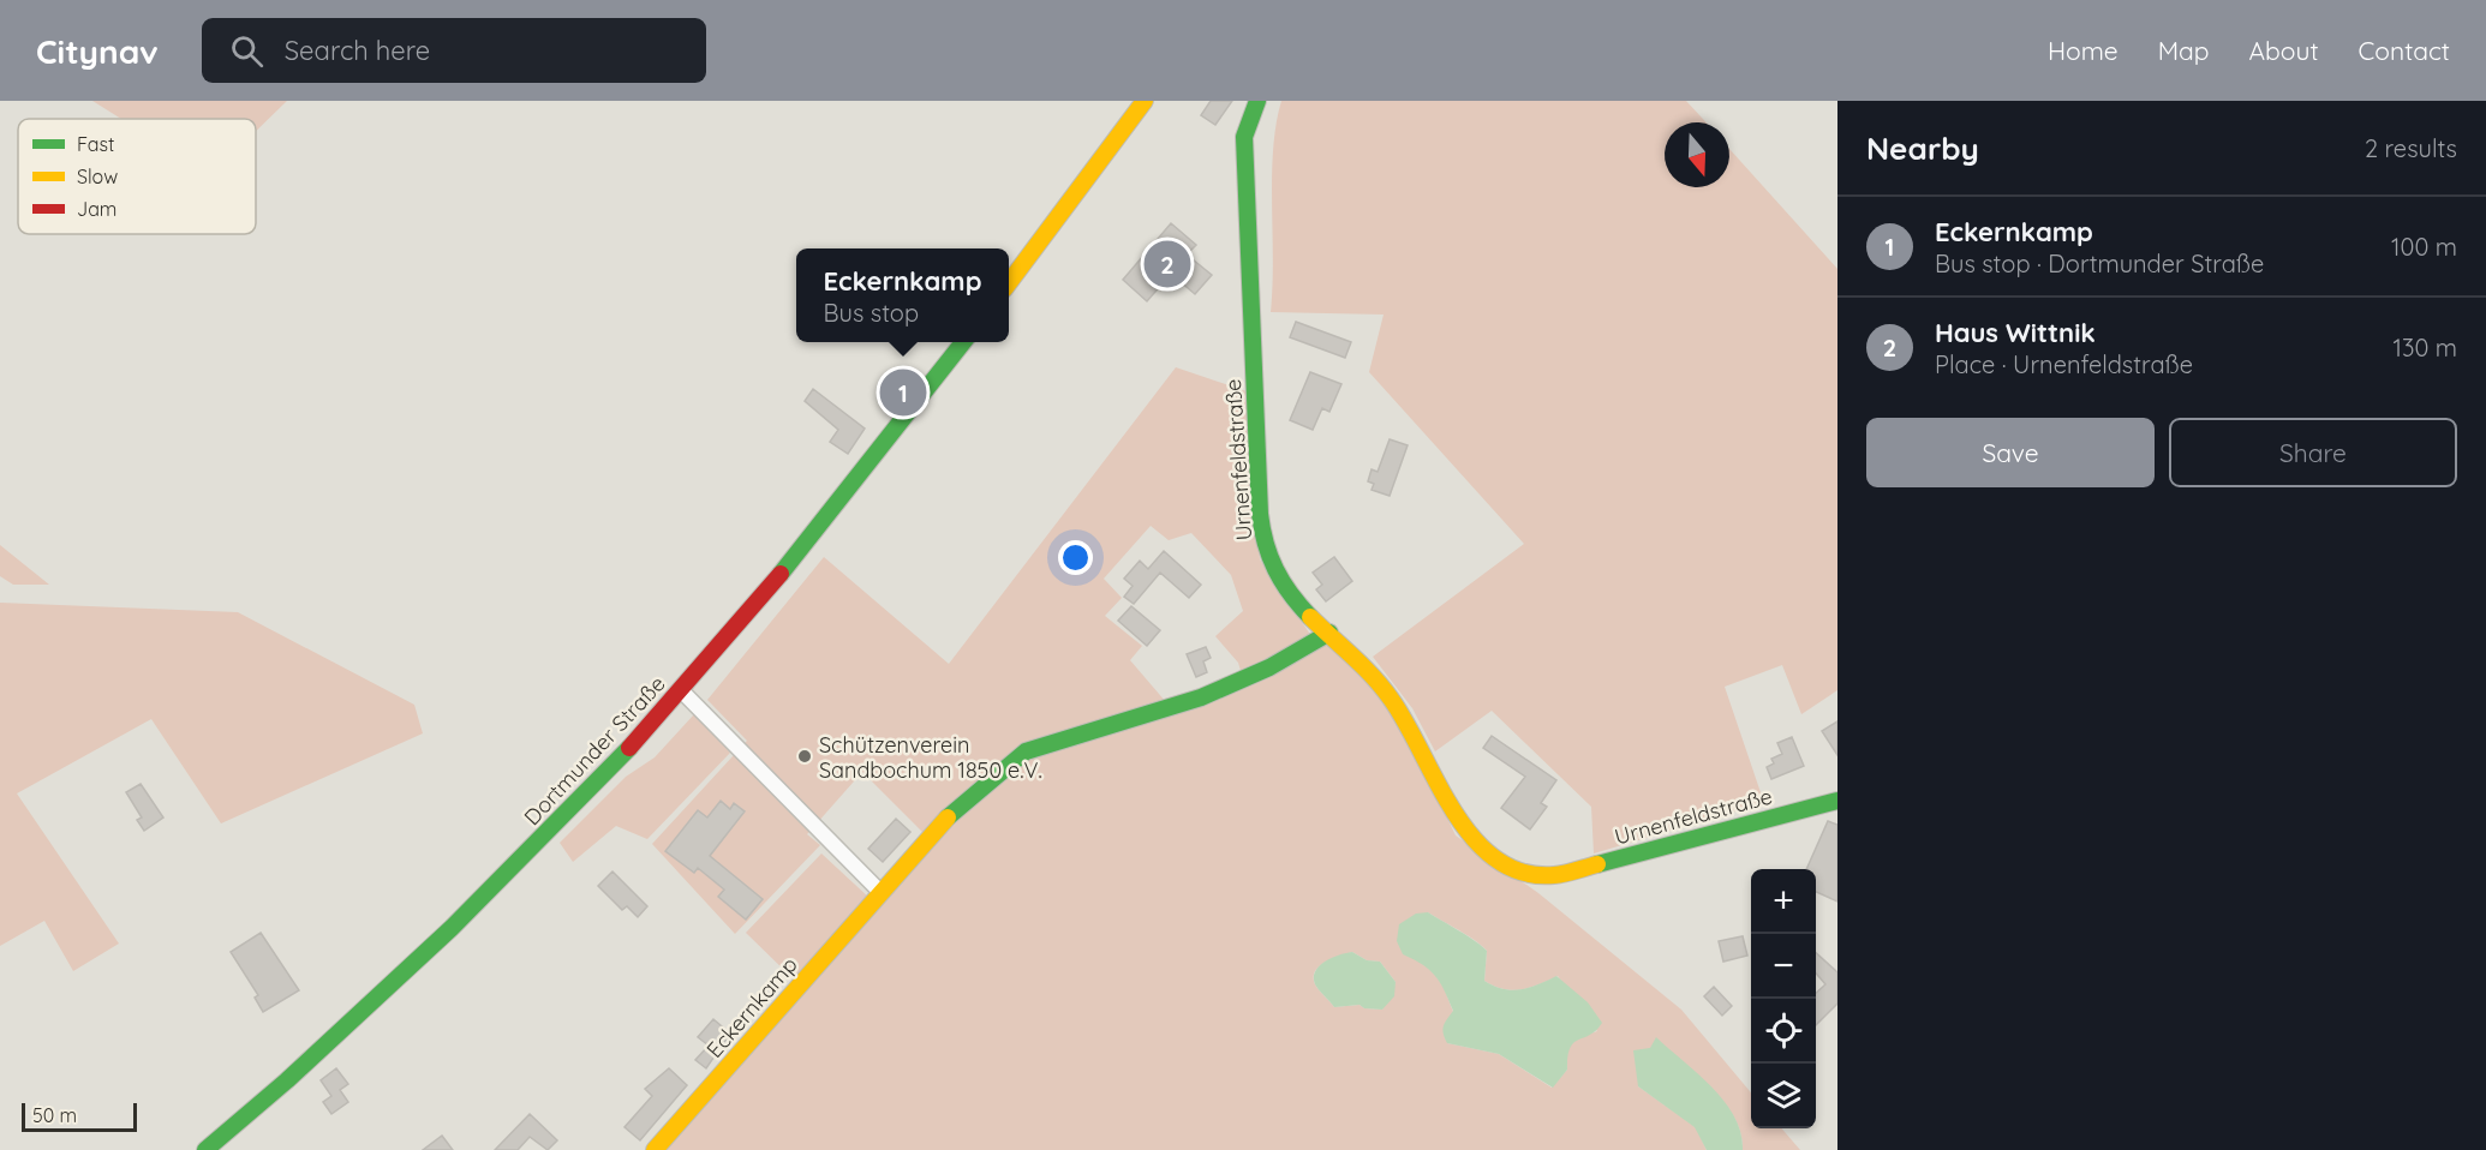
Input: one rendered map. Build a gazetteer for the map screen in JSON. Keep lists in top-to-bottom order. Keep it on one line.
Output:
{"streets":{"street":["Urnenfeldstraße","Dortmunder Straße","Eckernkamp"]},"crossings":[["Urnenfeldstraße","Eckernkamp"]],"places":["Schützenverein Sandbochum 1850 e.V."],"legend":["Fast","Slow","Jam"],"scale_bar":"50 m","north":"bottom","page":{"header":"Citynav","search":"Search here","nav":["Home","Map","About","Contact"],"heading":["Nearby","2 results"],"list":[{"mark":"1","name":"Eckernkamp","note":"Bus stop · Dortmunder Straße","value":"100 m"},{"mark":"2","name":"Haus Wittnik","note":"Place · Urnenfeldstraße","value":"130 m"}],"pins":["2","1"],"popup":["Eckernkamp","Bus stop"],"buttons":["Save","Share"],"map_buttons":["+","−"],"scale":"50 m"}}
